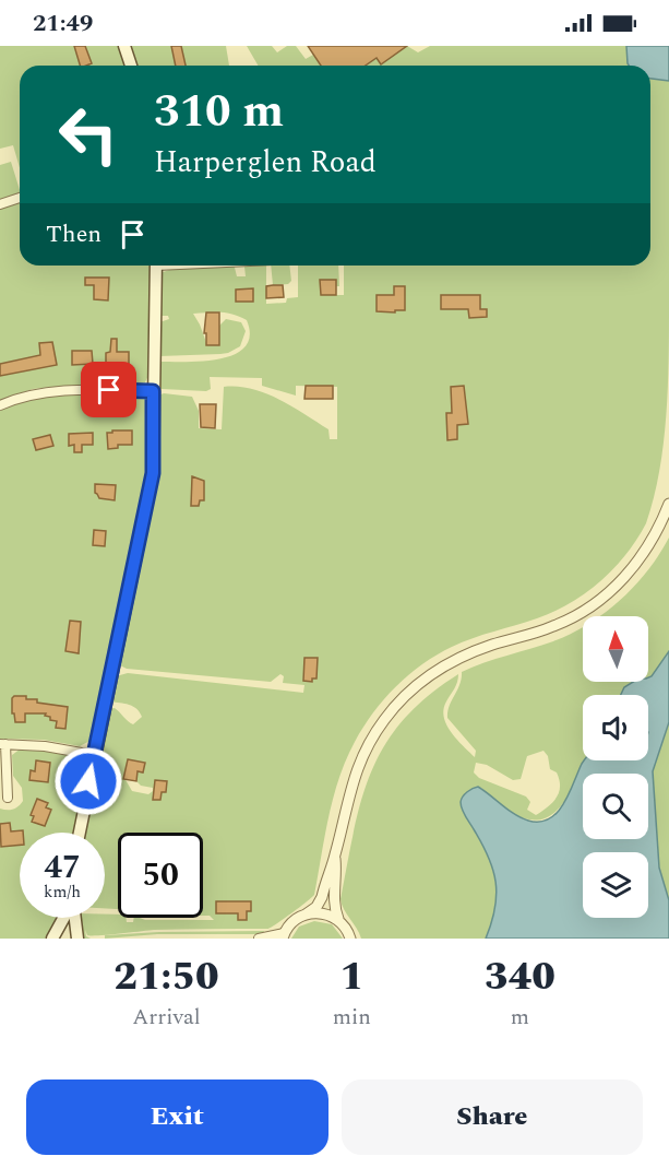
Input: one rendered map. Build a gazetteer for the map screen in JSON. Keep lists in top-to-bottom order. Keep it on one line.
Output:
{"north":"top","page":{"status":"21:49","turn":["310 m","Harperglen Road"],"then":"Then","speed":"47 km/h","limit":"50","eta":["21:50","Arrival","1","min","340","m"],"buttons":["Exit","Share"]}}
